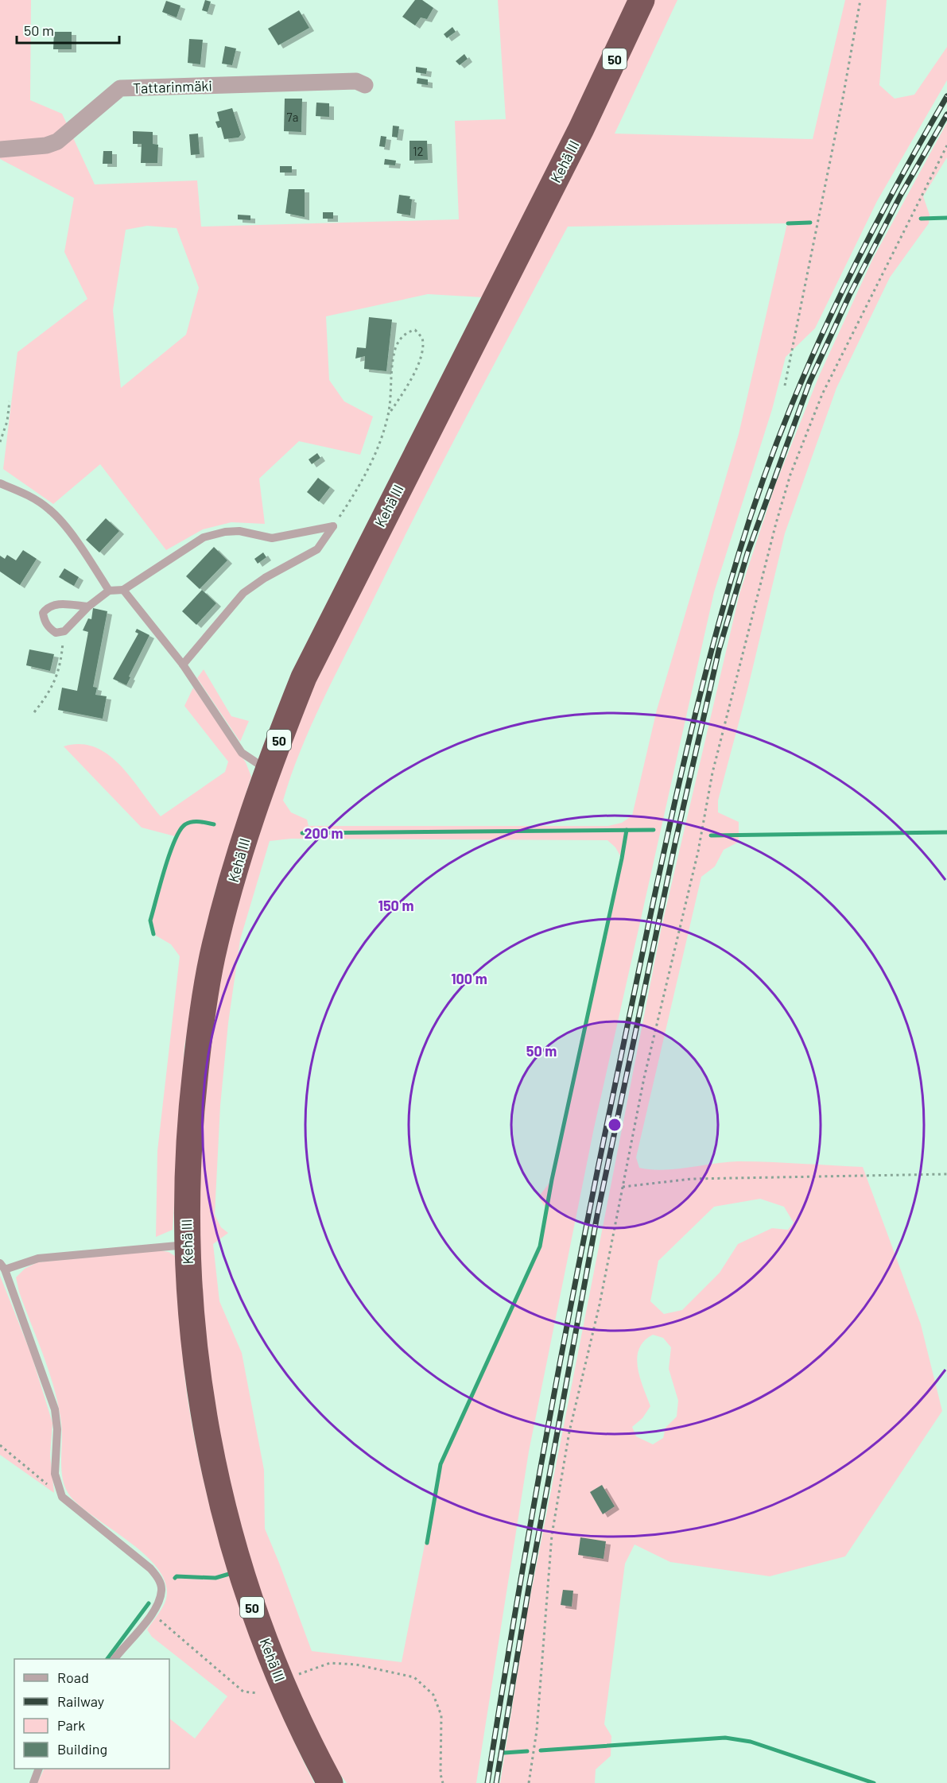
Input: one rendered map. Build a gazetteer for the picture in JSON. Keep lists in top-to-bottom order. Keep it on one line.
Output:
{"streets":{"highway":["50","Kehä III"],"street":["Tattarinmäki"]},"house_numbers":["7a","12"],"legend":["Road","Railway","Park","Building"],"scale_bar":"50 m","rings":["200 m","150 m","100 m","50 m"]}
